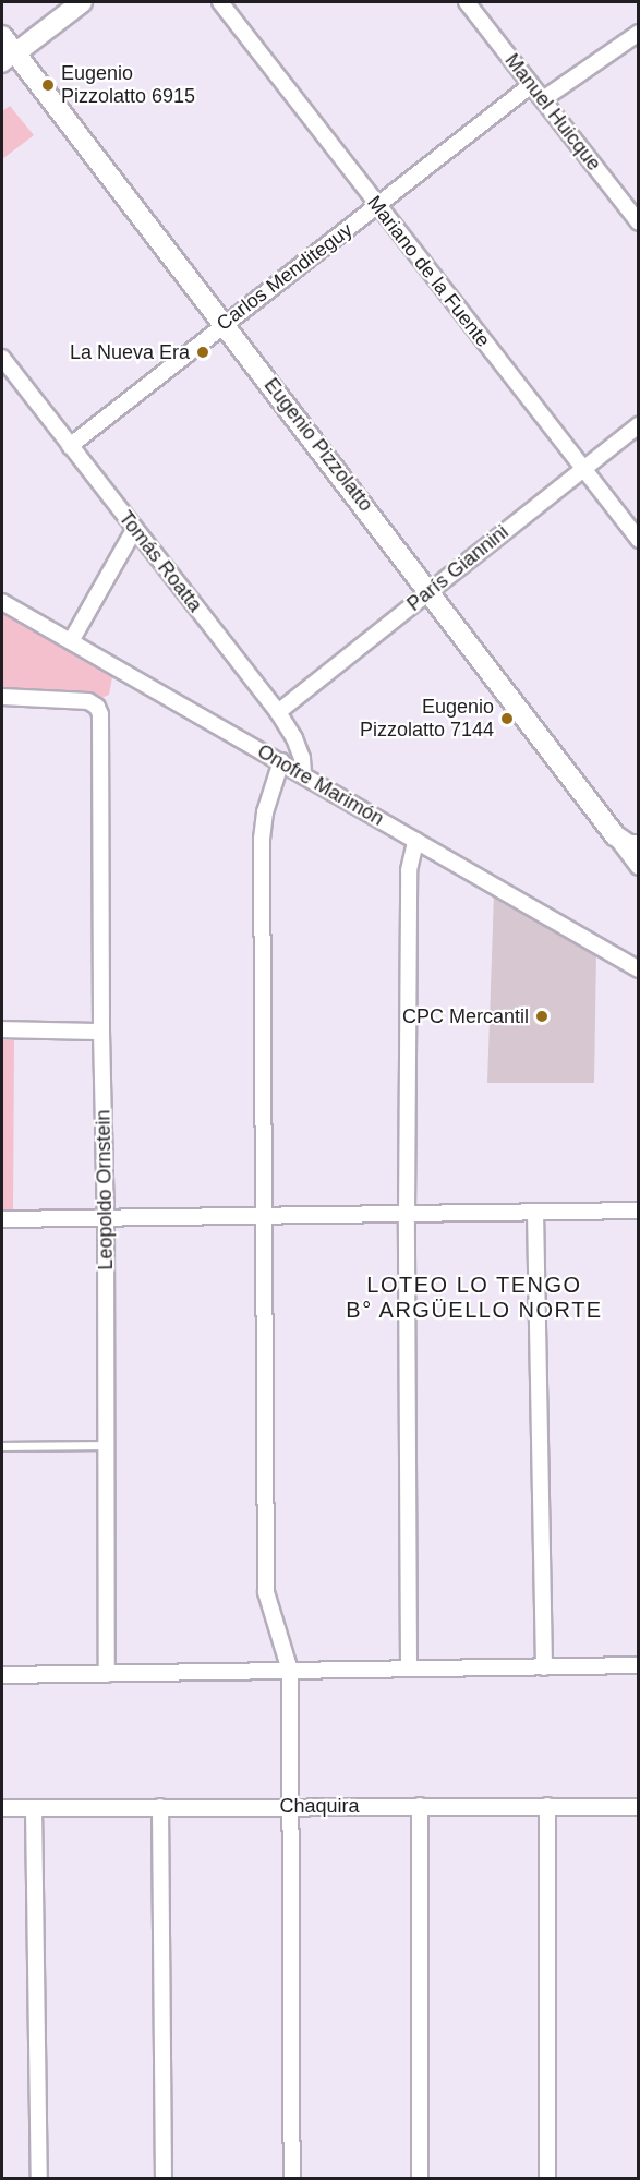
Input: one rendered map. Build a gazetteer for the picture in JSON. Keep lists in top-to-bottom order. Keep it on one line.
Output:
{"streets":{"main road":["Eugenio Pizzolatto"],"street":["Manuel Huicque","Mariano de la Fuente","Carlos Menditeguy","Tomás Roatta","París Giannini","Onofre Marimón","Leopoldo Ornstein","Chaquira"]},"crossings":[["Manuel Huicque","Carlos Menditeguy"],["Mariano de la Fuente","Carlos Menditeguy"],["Mariano de la Fuente","París Giannini"],["Carlos Menditeguy","Eugenio Pizzolatto"],["Carlos Menditeguy","Tomás Roatta"],["Eugenio Pizzolatto","París Giannini"],["Tomás Roatta","París Giannini"],["Tomás Roatta","Onofre Marimón"]],"districts":["LOTEO LO TENGO B° ARGÜELLO NORTE"],"places":["Eugenio Pizzolatto 6915","La Nueva Era","Eugenio Pizzolatto 7144","CPC Mercantil"]}
